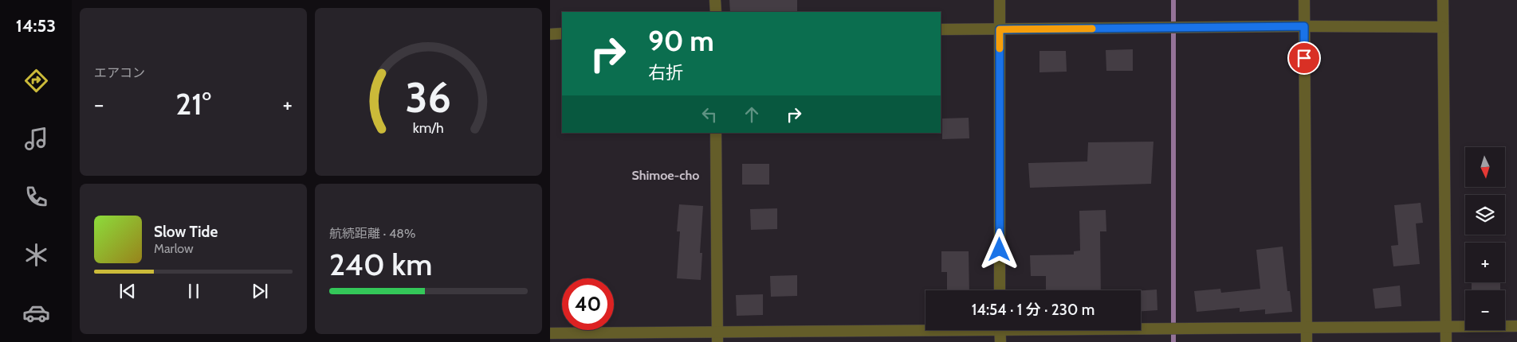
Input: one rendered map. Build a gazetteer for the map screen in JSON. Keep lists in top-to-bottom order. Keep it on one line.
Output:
{"districts":["Shimoe-cho"],"north":"bottom","page":{"tabs":"14:53","tile":["エアコン",["航続距離 · 48%","240 km"]],"turn":["90 m","右折"],"heat":["−","21°","+"],"map_buttons":["+","−"],"song":["Slow Tide","Marlow"],"limit":"40","trip":"14:54 · 1 分 · 230 m","gauge":["36","km/h"]}}
